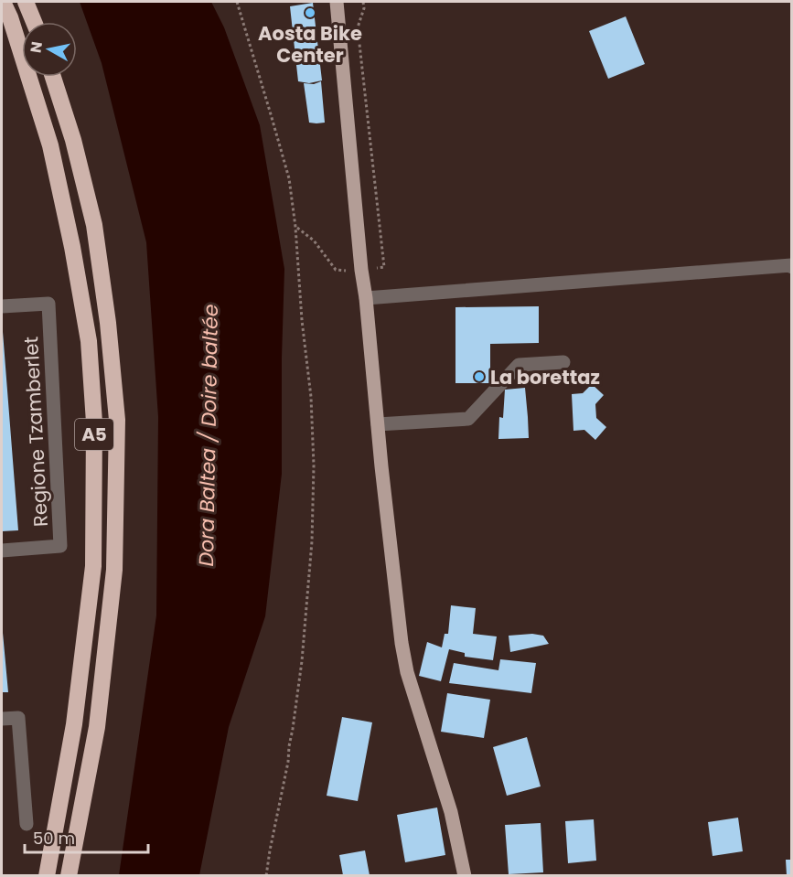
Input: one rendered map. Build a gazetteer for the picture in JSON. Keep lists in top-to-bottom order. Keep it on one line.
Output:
{"streets":{"highway":["A5"],"street":["Regione Tzamberlet"]},"water":["Dora Baltea / Doire baltée"],"places":["Aosta Bike Center","La borettaz"],"scale_bar":"50 m","north":"left"}
